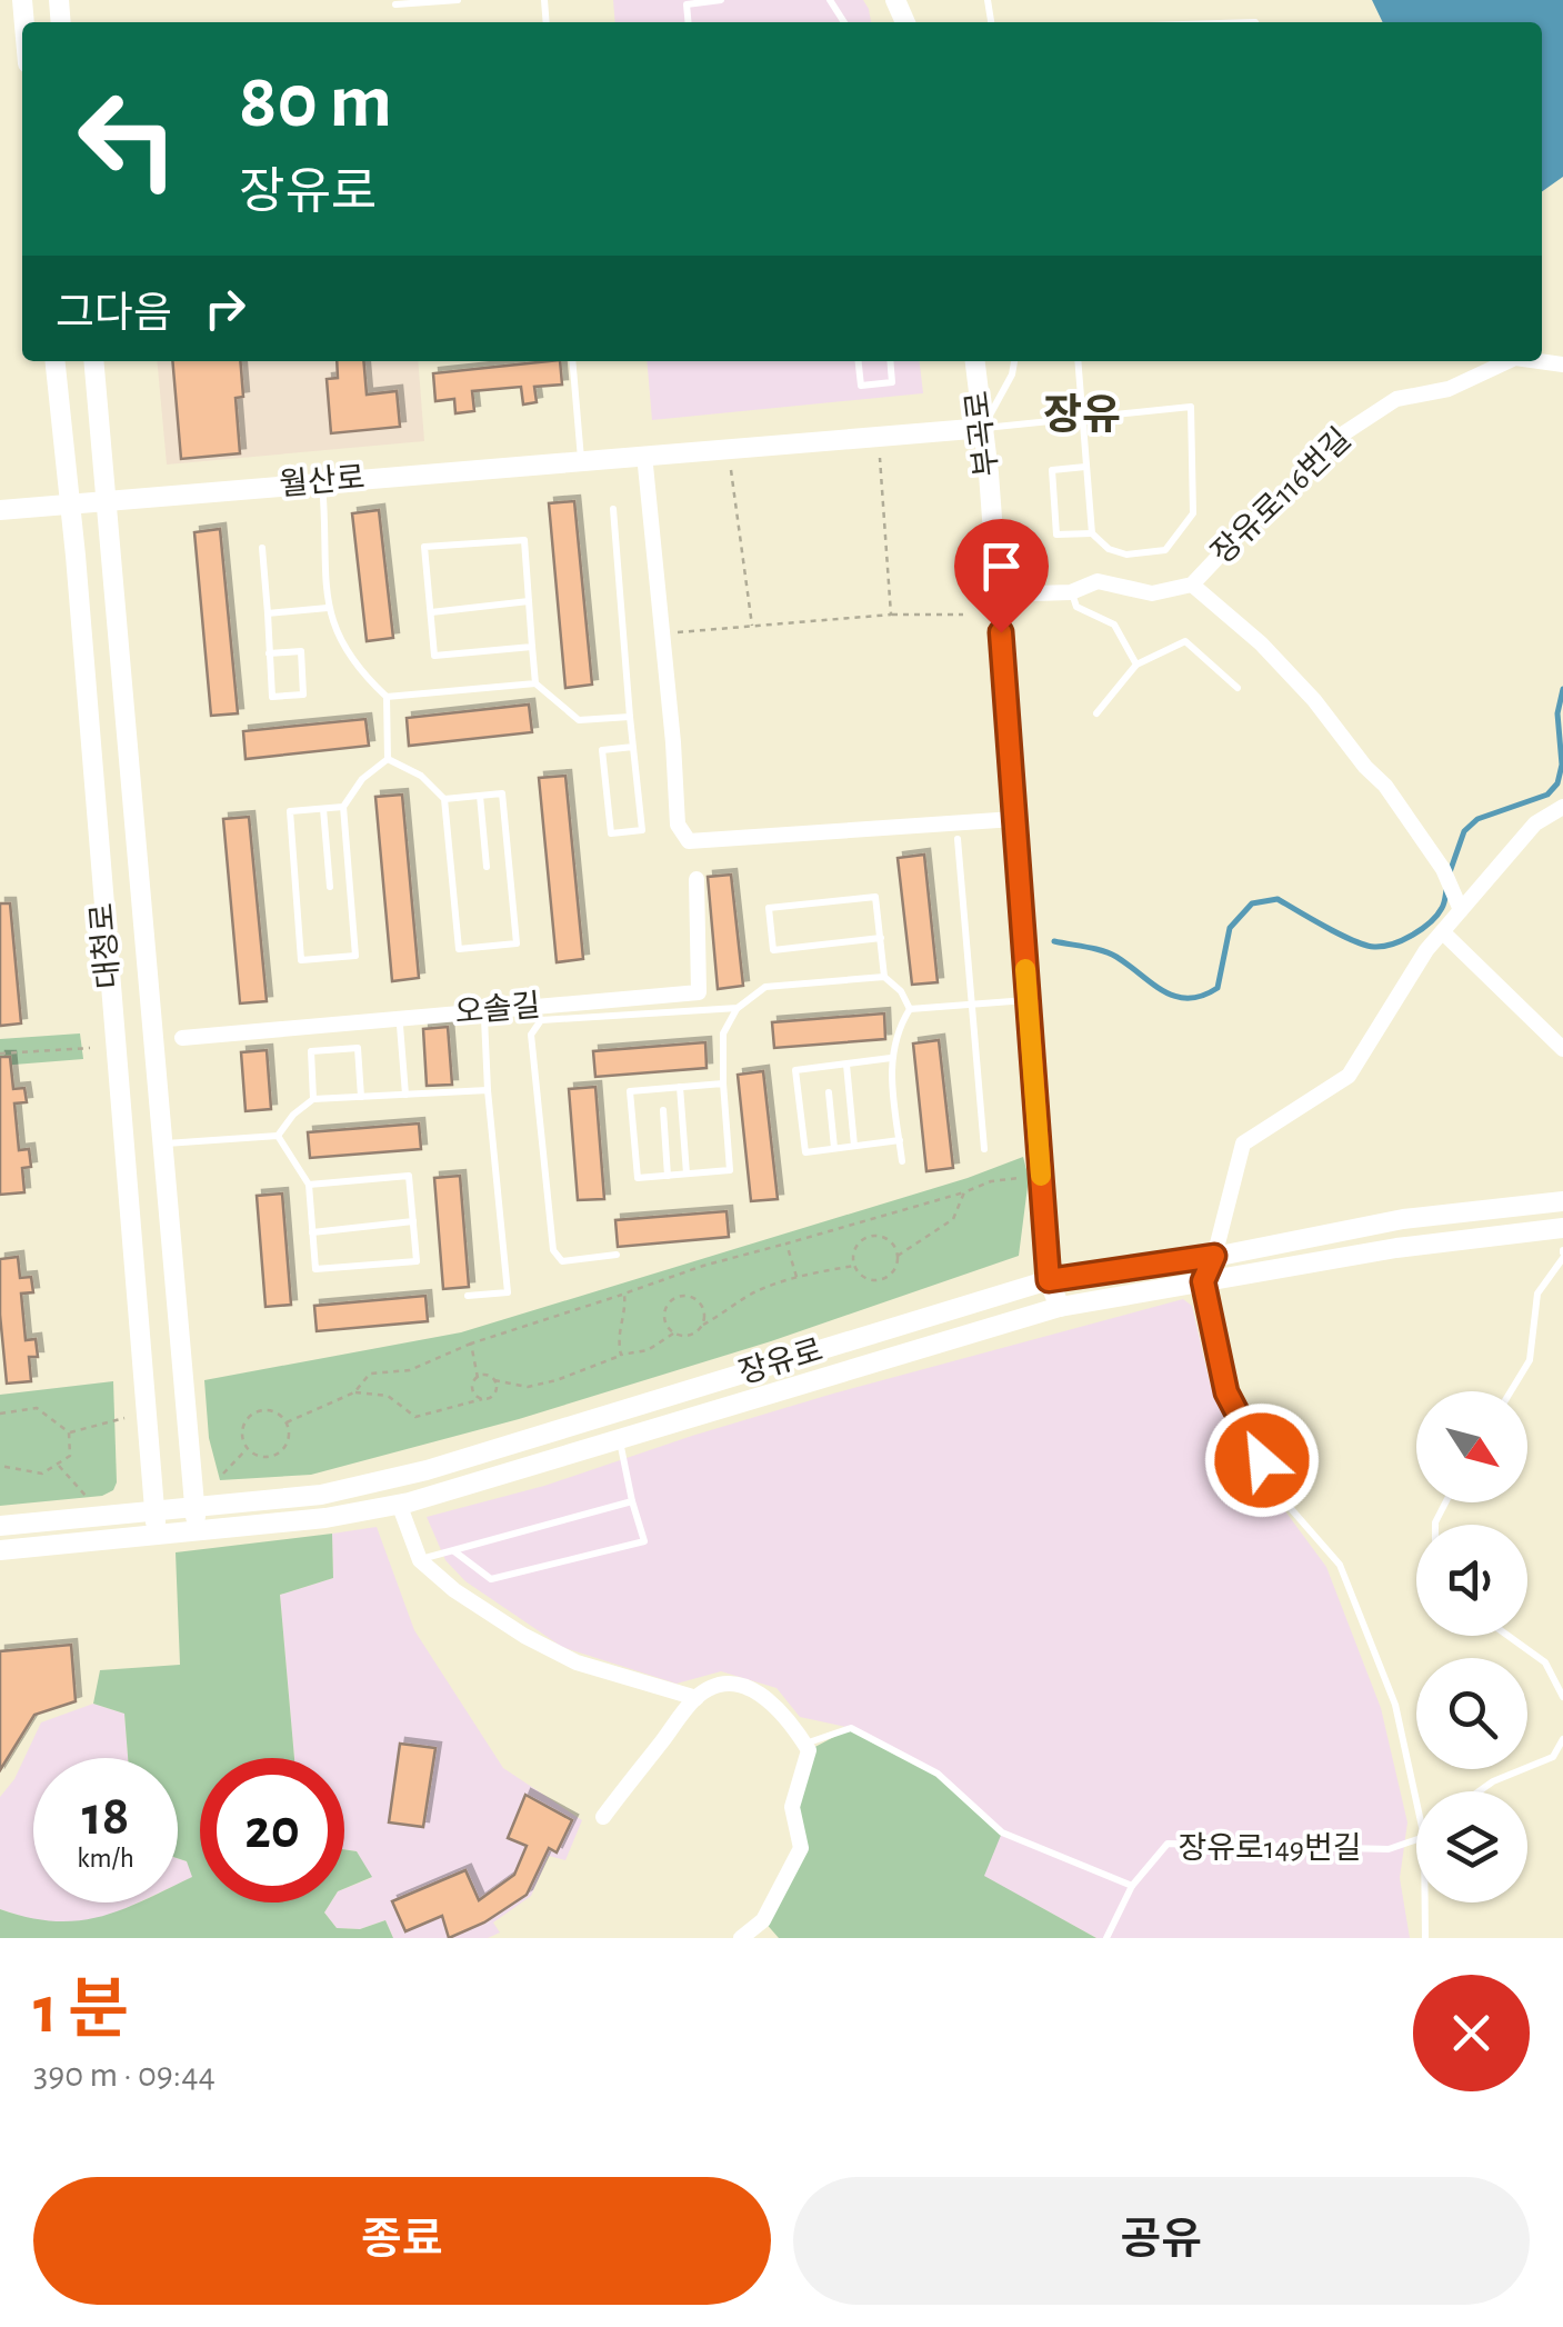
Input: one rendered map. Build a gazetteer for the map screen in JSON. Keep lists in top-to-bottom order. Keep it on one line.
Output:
{"streets":{"main road":["부곡로","월산로","대청로","장유로"],"street":["장유로116번길","오솔길"],"lane":["장유로149번길"]},"crossings":[["부곡로","월산로"],["부곡로","장유로116번길"],["부곡로","장유로"],["월산로","대청로"],["대청로","장유로"]],"districts":["장유"],"north":"bottom right","page":{"turn":["80 m","장유로"],"then":"그다음","speed":"18 km/h","limit":"20","heading":["1 분","390 m · 09:44"],"buttons":["종료","공유"]}}
